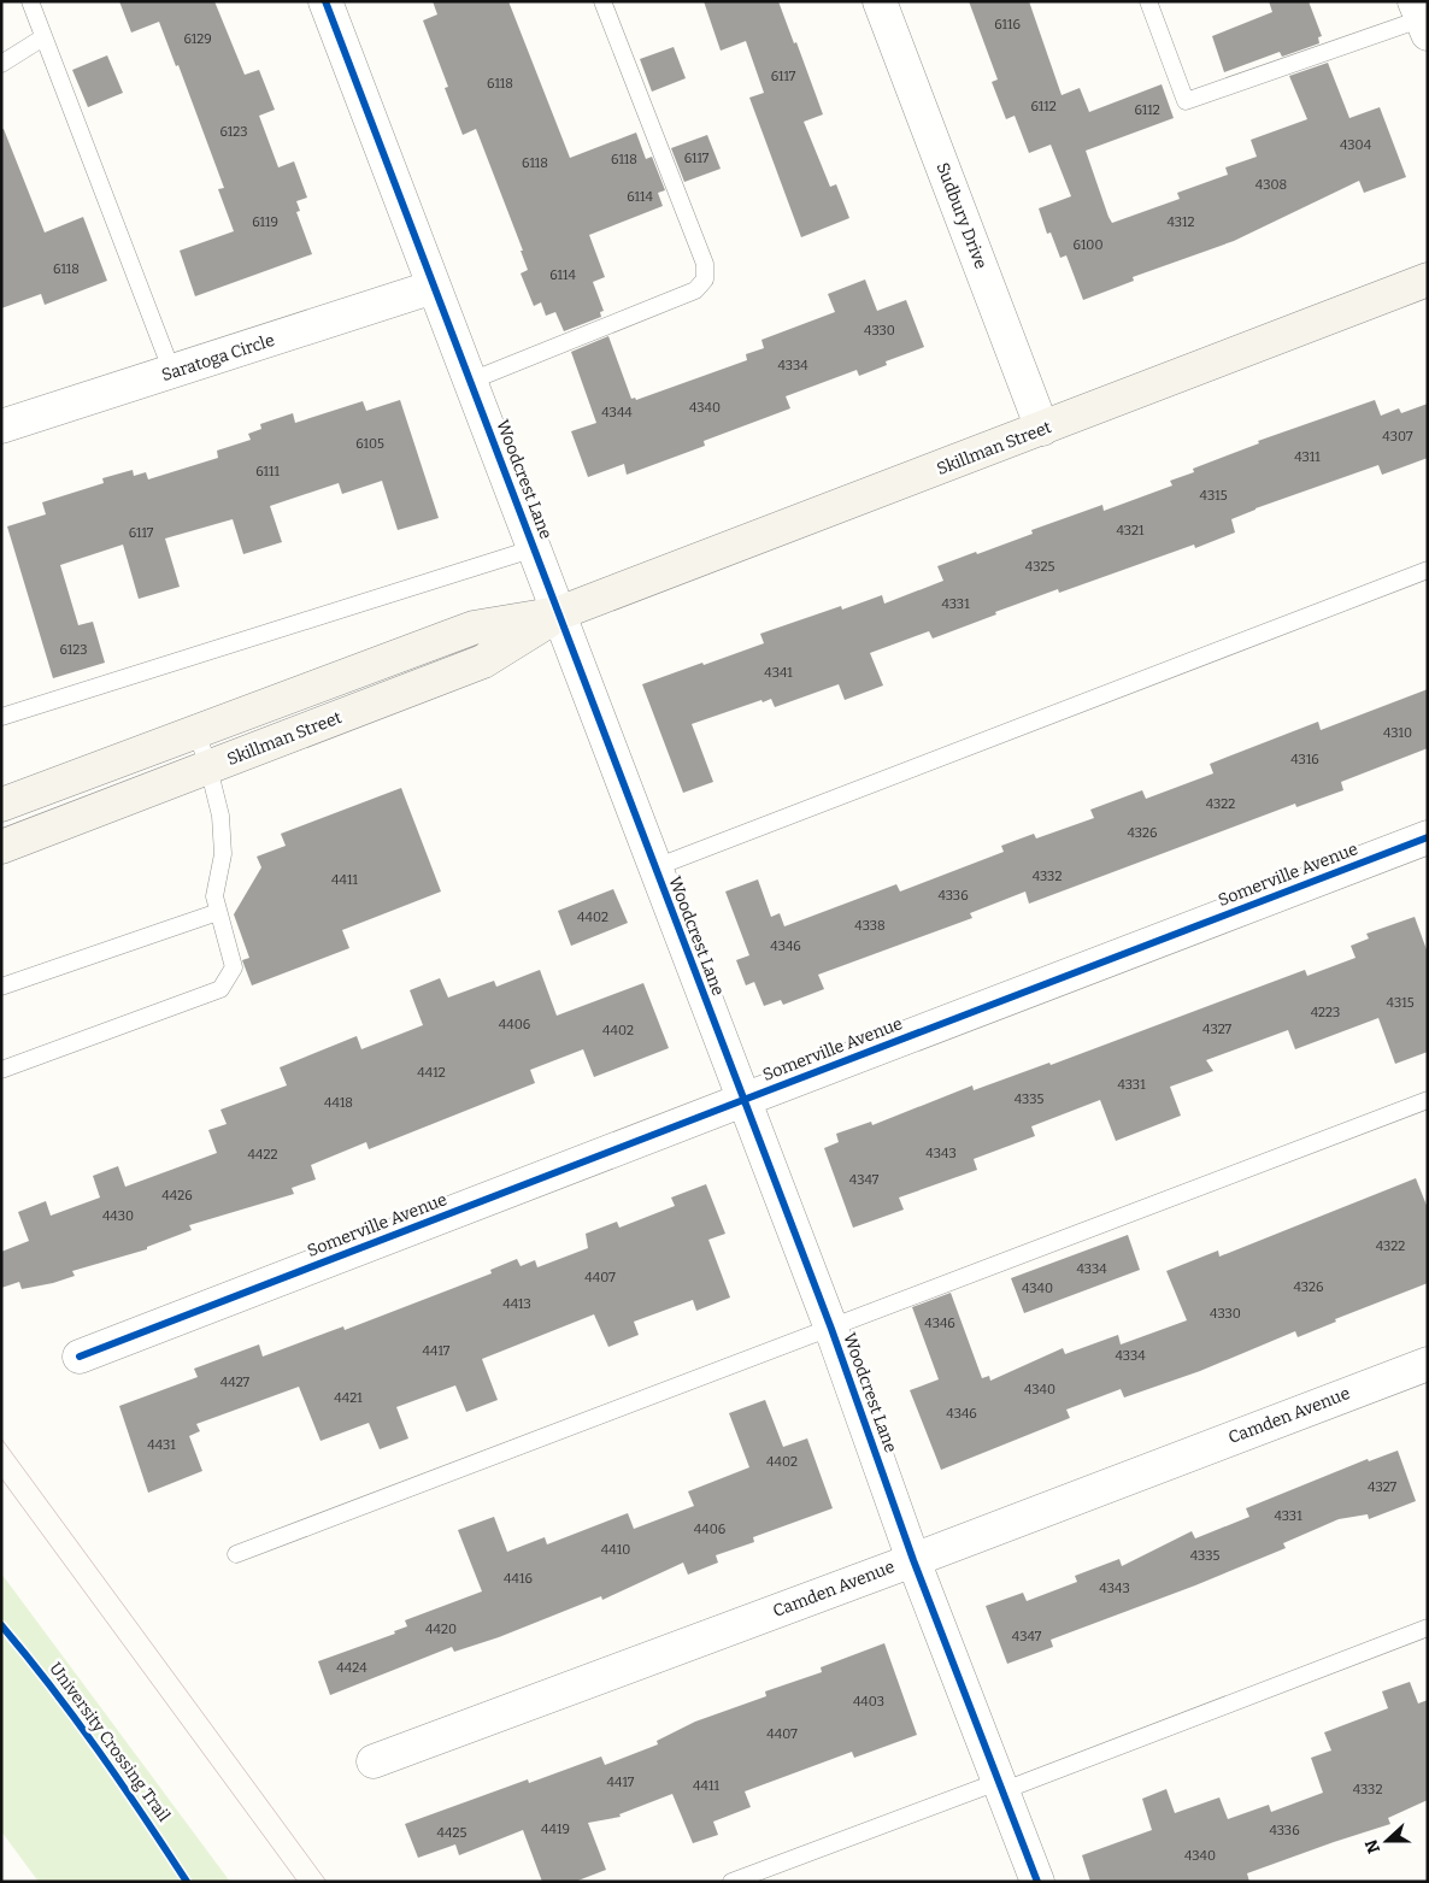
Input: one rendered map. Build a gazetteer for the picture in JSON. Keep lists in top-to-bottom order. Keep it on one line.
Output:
{"streets":{"main road":["Skillman Street"],"street":["Sudbury Drive","Saratoga Circle","Woodcrest Lane","Somerville Avenue","Camden Avenue"],"cycle path":["University Crossing Trail"]},"crossings":[["Sudbury Drive","Skillman Street"],["Saratoga Circle","Woodcrest Lane"],["Skillman Street","Woodcrest Lane"],["Woodcrest Lane","Somerville Avenue"],["Woodcrest Lane","Camden Avenue"]],"house_numbers":["6116","6129","6117","6118","6112","6112","6123","4304","6117","6118","6118","4308","6114","6119","4312","6100","6118","6114","4330","4334","4340","4344","4307","6105","4311","6111","4315","4321","6117","4325","4331","6123","4341","4310","4316","4322","4326","4332","4411","4336","4402","4338","4346","4315","4223","4406","4327","4402","4412","4331","4335","4418","4343","4422","4347","4426","4430","4322","4334","4407","4326","4340","4413","4330","4346","4417","4334","4427","4340","4421","4346","4431","4402","4327","4331","4406","4410","4335","4416","4343","4420","4347","4424","4403","4407","4417","4411","4332","4419","4336","4425","4340"],"north":"left"}
